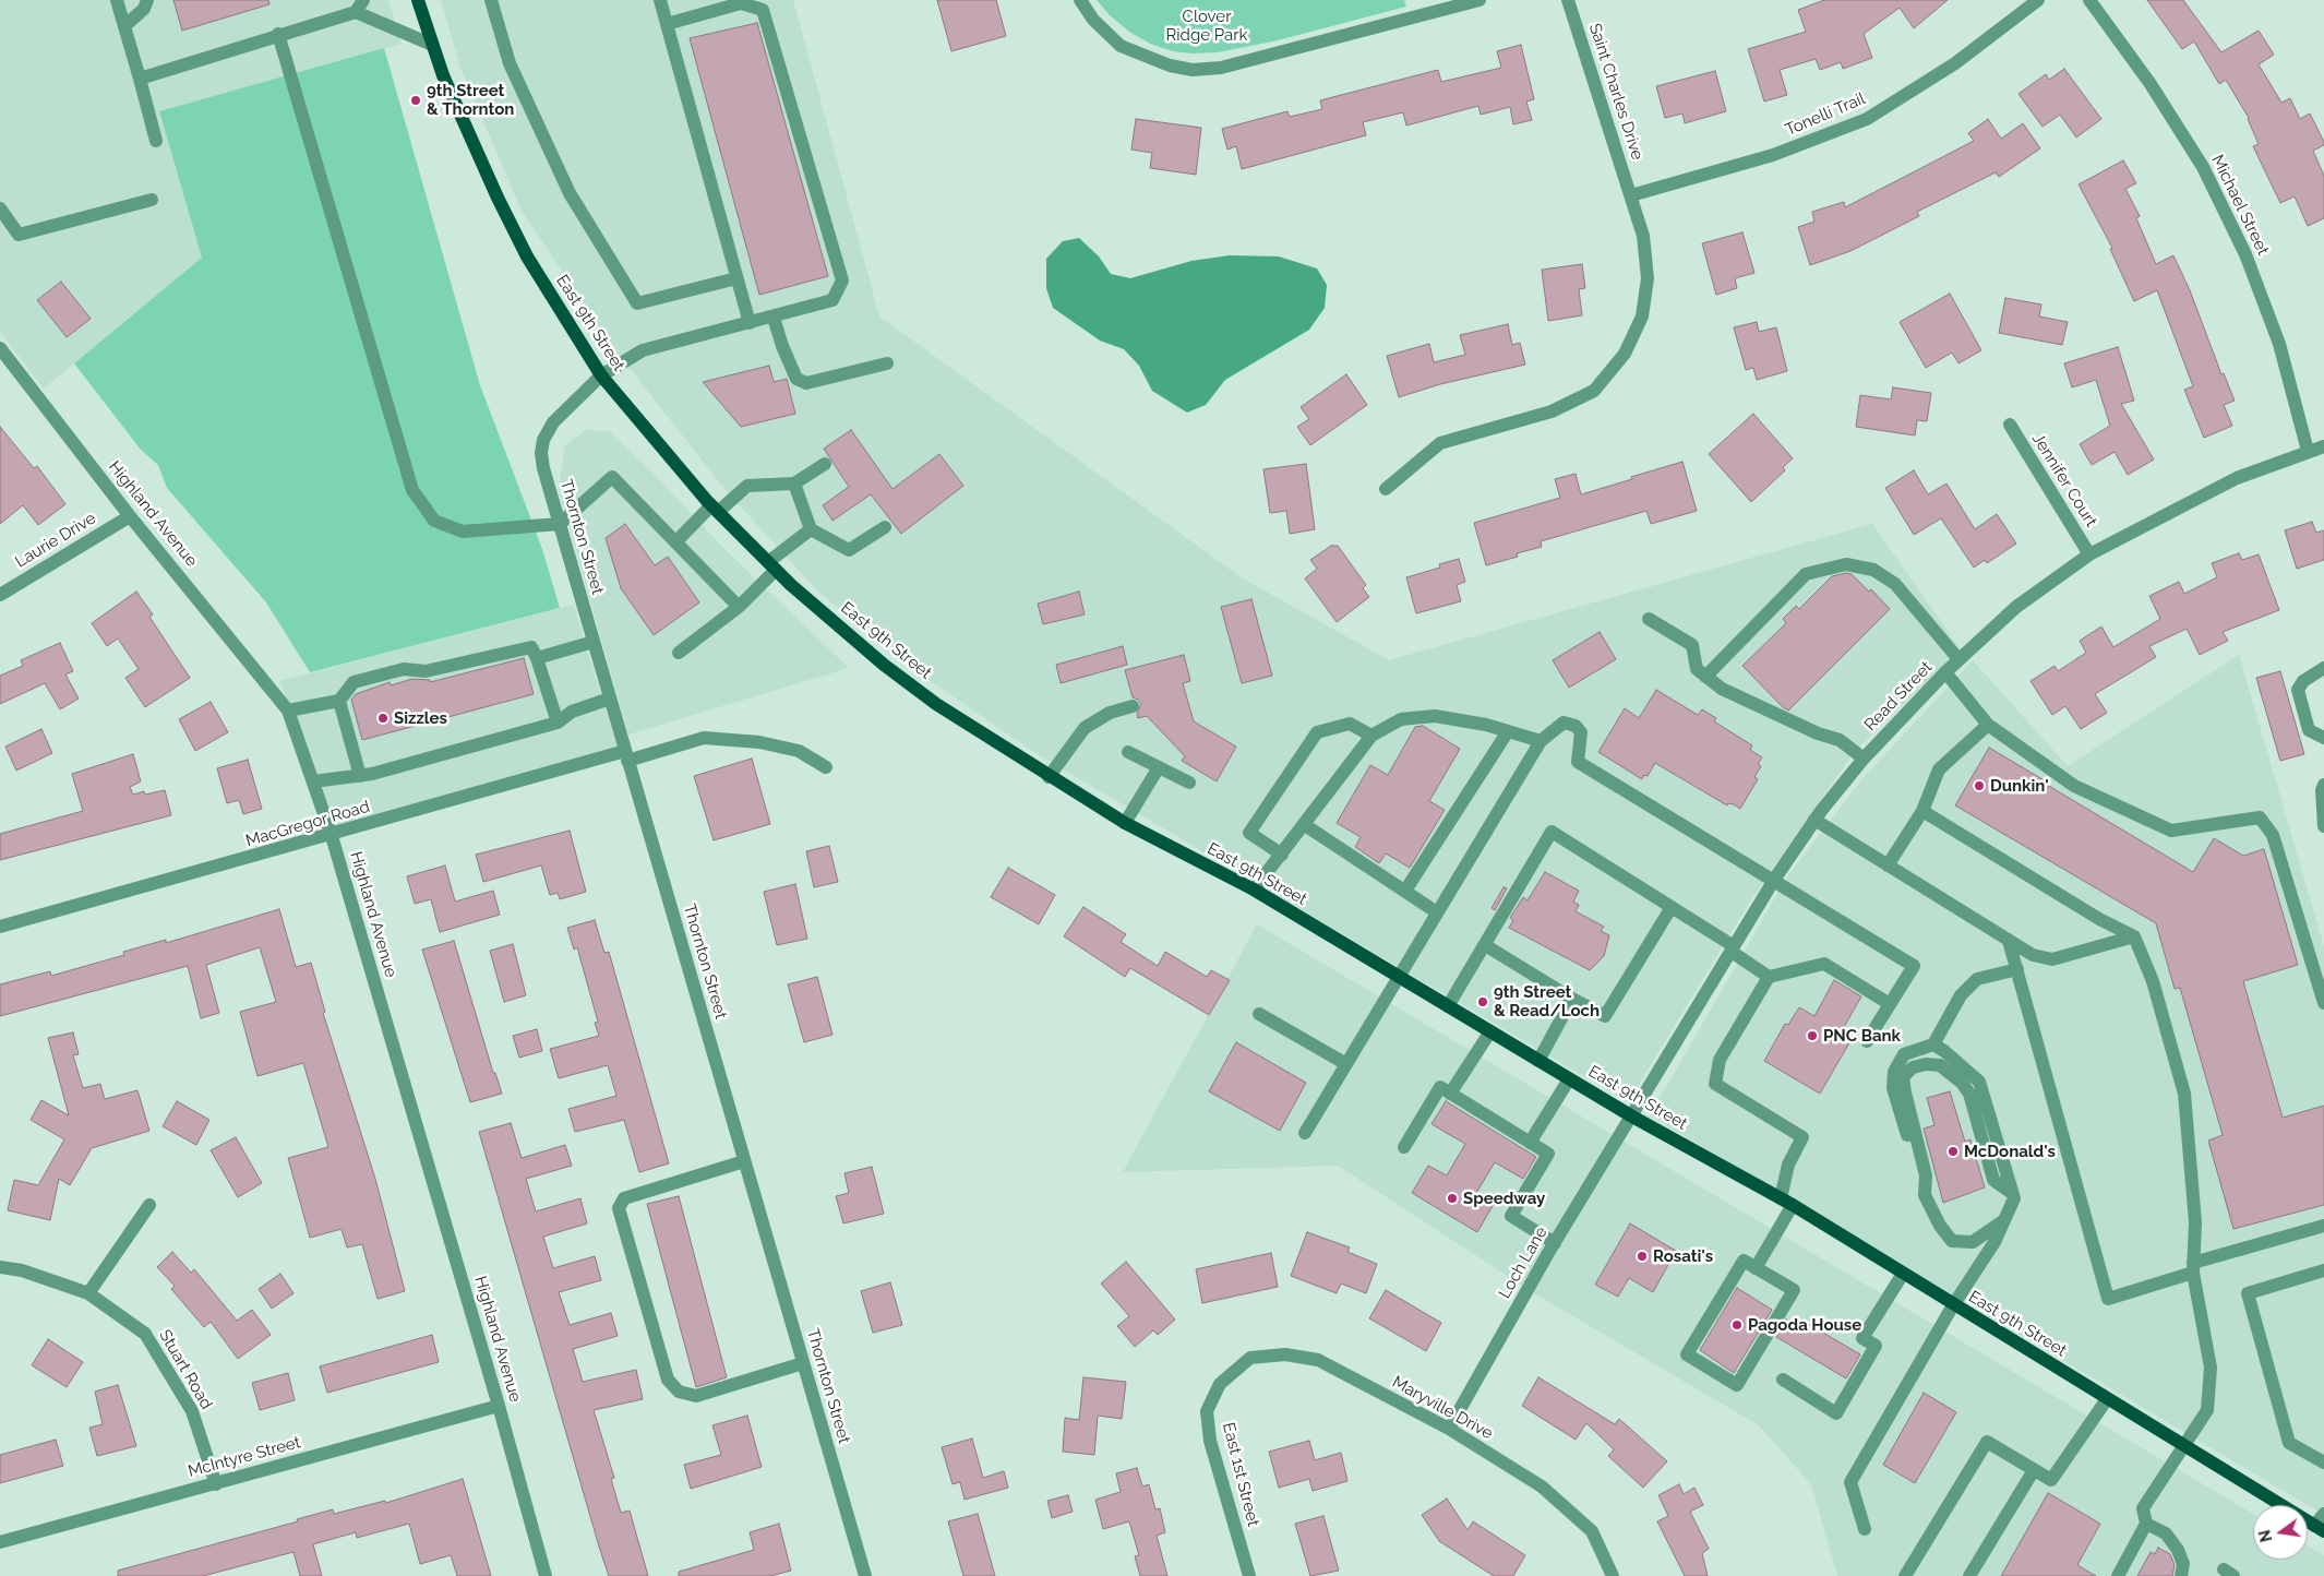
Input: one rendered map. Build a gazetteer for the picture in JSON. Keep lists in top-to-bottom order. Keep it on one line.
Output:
{"streets":{"main road":["East 9th Street"],"street":["Saint Charles Drive","Tonelli Trail","Michael Street","Jennifer Court","Highland Avenue","Thornton Street","Laurie Drive","Read Street","MacGregor Road","Loch Lane","Stuart Road","Maryville Drive","McIntyre Street","East 1st Street"]},"crossings":[["Saint Charles Drive","Tonelli Trail"],["Michael Street","Read Street"],["East 9th Street","Thornton Street"],["East 9th Street","Read Street"],["East 9th Street","Loch Lane"],["Jennifer Court","Read Street"],["Highland Avenue","Laurie Drive"],["Highland Avenue","MacGregor Road"],["Highland Avenue","McIntyre Street"],["Thornton Street","MacGregor Road"],["Read Street","Loch Lane"],["Loch Lane","Maryville Drive"],["Stuart Road","McIntyre Street"],["Maryville Drive","East 1st Street"]],"parks":["Clover Ridge Park"],"places":["9th Street & Thornton","Sizzles","Dunkin'","9th Street & Read/Loch","PNC Bank","McDonald's","Speedway","Rosati's","Pagoda House"],"north":"left"}
